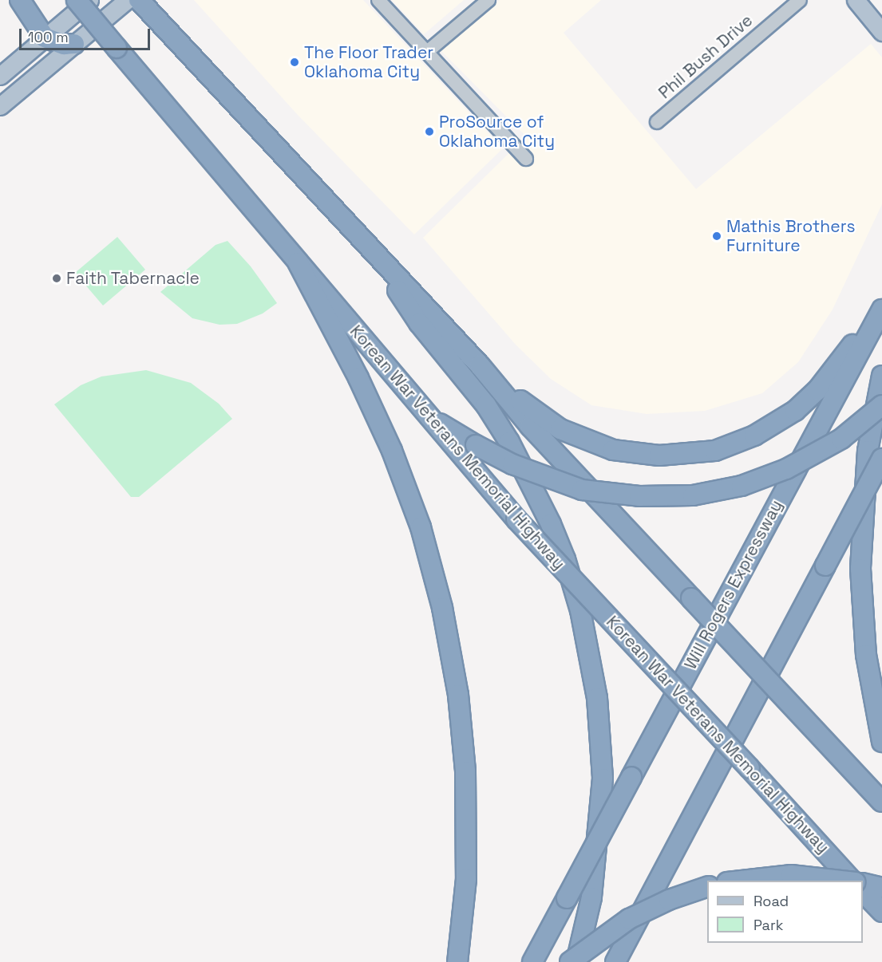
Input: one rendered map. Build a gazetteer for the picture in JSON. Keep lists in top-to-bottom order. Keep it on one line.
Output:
{"streets":{"highway":["Korean War Veterans Memorial Highway","Will Rogers Expressway"],"street":["Phil Bush Drive"]},"places":["The Floor Trader Oklahoma City","ProSource of Oklahoma City","Mathis Brothers Furniture","Faith Tabernacle"],"legend":["Road","Park"],"scale_bar":"100 m"}
